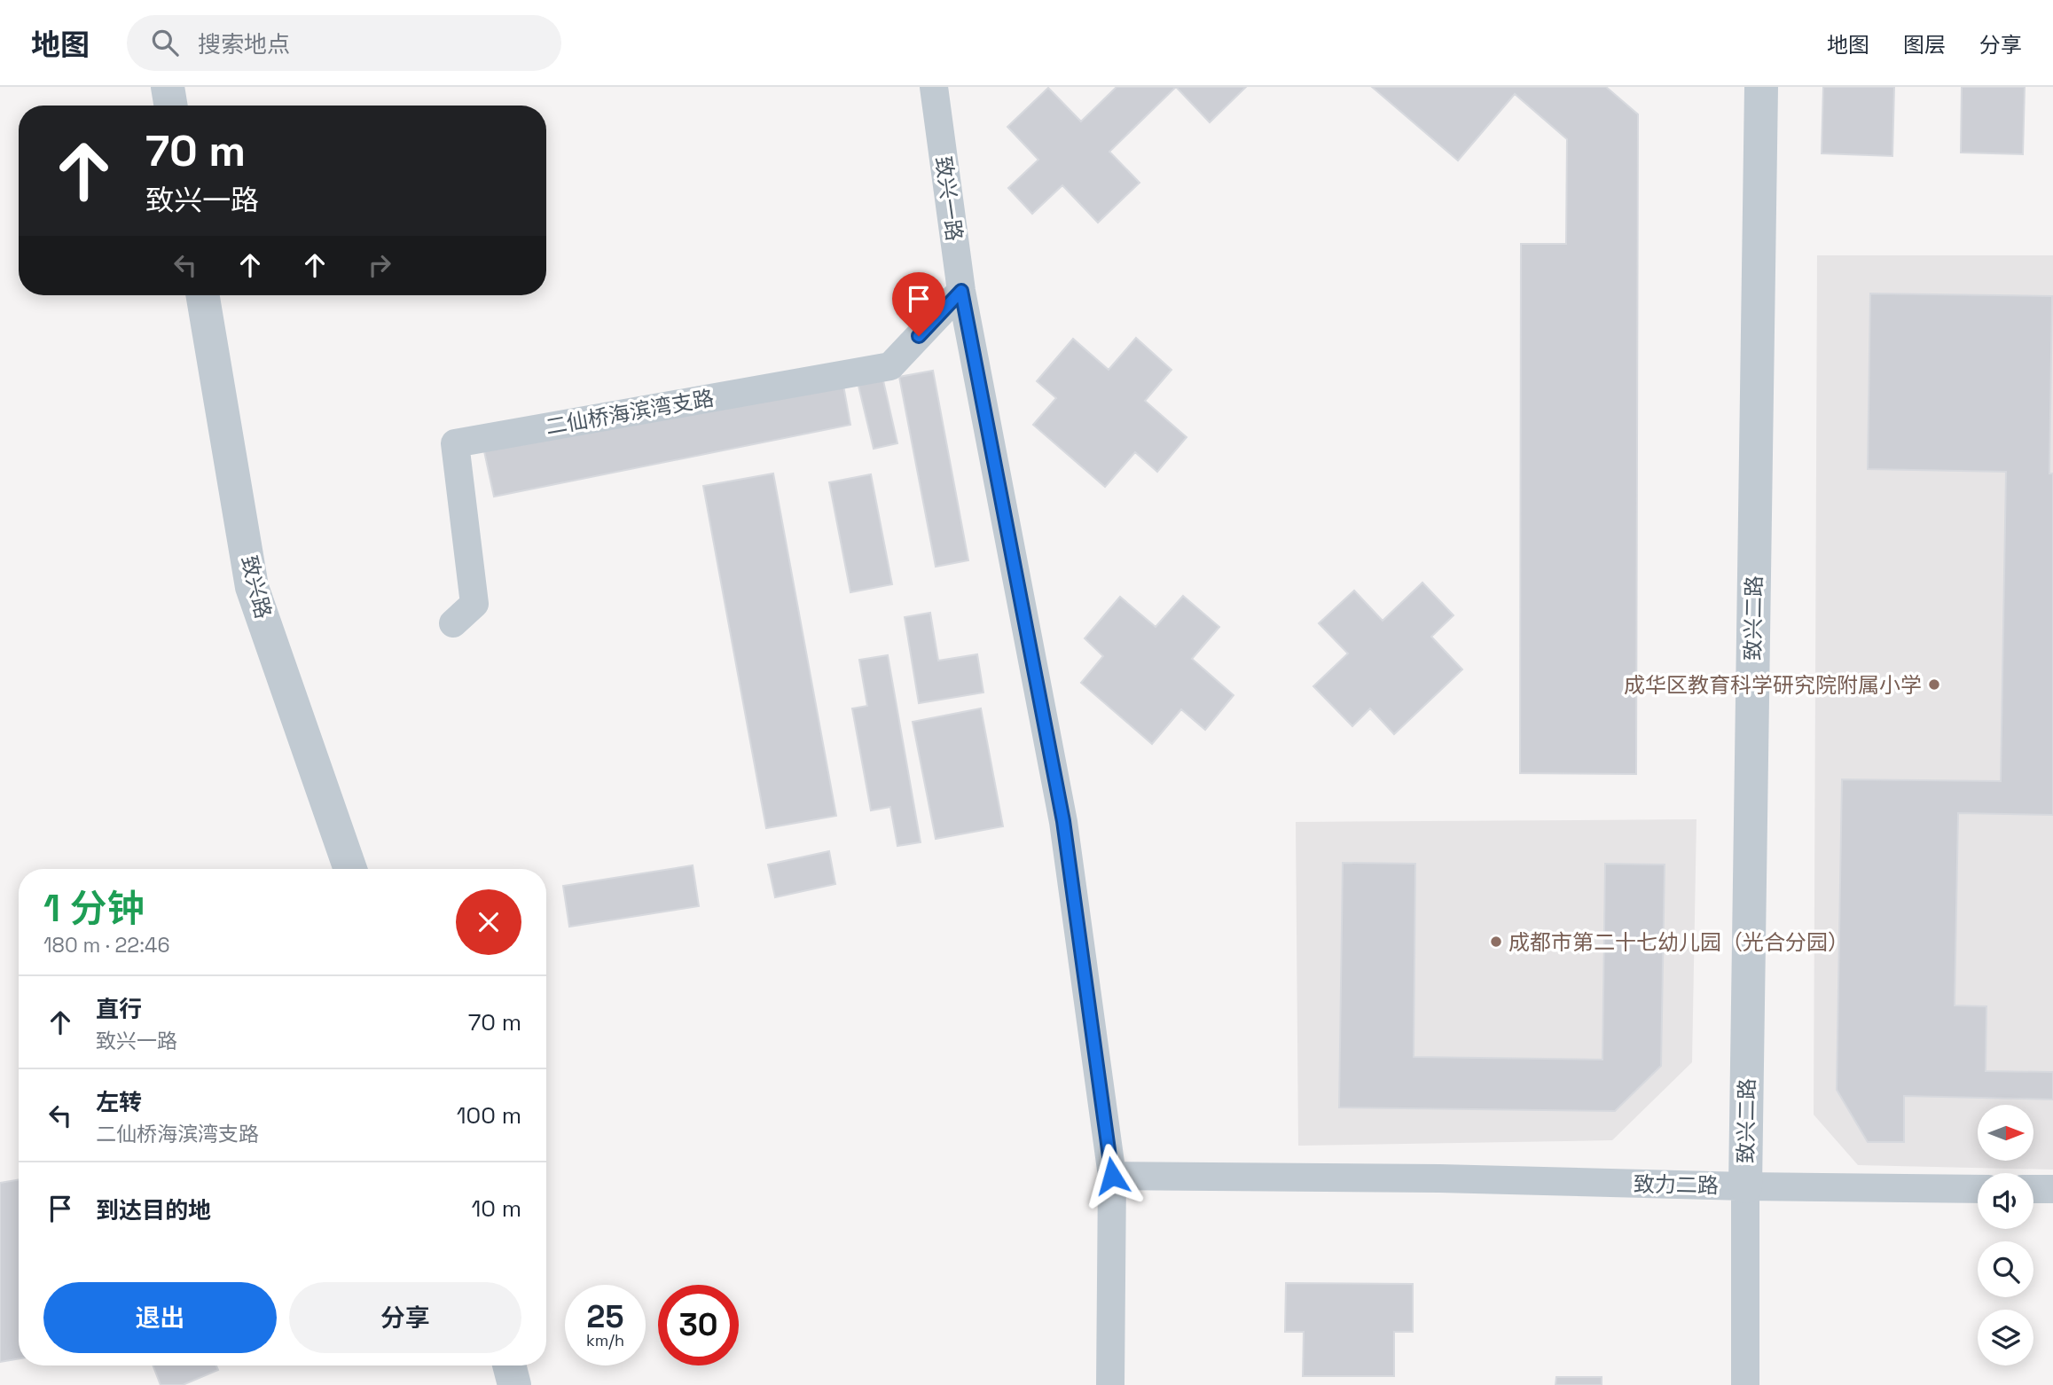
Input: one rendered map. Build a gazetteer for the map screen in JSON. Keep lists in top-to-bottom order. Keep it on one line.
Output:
{"streets":{"street":["致兴一路","二仙桥海滨湾支路","致兴路","致兴二路","致力二路"]},"crossings":[["致兴一路","二仙桥海滨湾支路"],["致兴一路","致力二路"],["致兴二路","致力二路"]],"places":["成华区教育科学研究院附属小学","成都市第二十七幼儿园（光合分园）"],"north":"right","page":{"header":"地图","search":"搜索地点","nav":["地图","图层","分享"],"turn":["70 m","致兴一路"],"heading":["1 分钟","180 m · 22:46"],"list":[{"name":"直行","note":"致兴一路","value":"70 m"},{"name":"左转","note":"二仙桥海滨湾支路","value":"100 m"},{"name":"到达目的地","value":"10 m"}],"buttons":["退出","分享"],"speed":"25 km/h","limit":"30"}}
